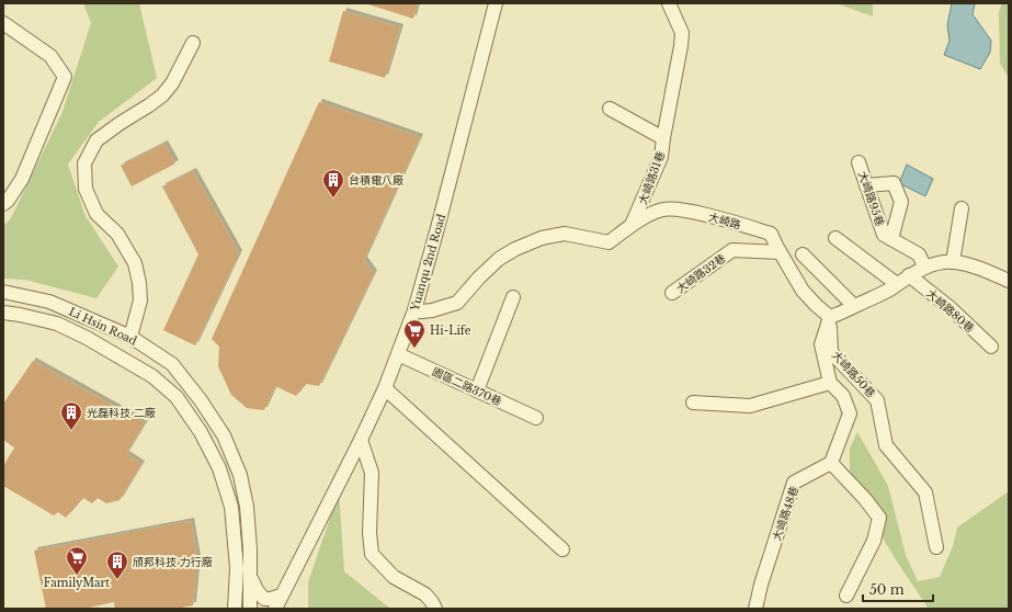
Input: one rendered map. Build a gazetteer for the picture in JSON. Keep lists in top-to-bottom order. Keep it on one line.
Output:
{"streets":{"street":["大崎路31巷","大崎路95巷","大崎路","Yuanqu 2nd Road","大崎路32巷","大崎路80巷","Li Hsin Road","大崎路50巷","園區二路370巷","大崎路48巷"]},"crossings":[["大崎路31巷","大崎路"],["大崎路","Yuanqu 2nd Road"],["大崎路","大崎路32巷"],["大崎路","大崎路50巷"],["Yuanqu 2nd Road","園區二路370巷"]],"places":{"building":["台積電八廠","光磊科技 二廠","頎邦科技 力行廠"],"supermarket":["Hi-Life","FamilyMart"]},"scale_bar":"50 m"}
